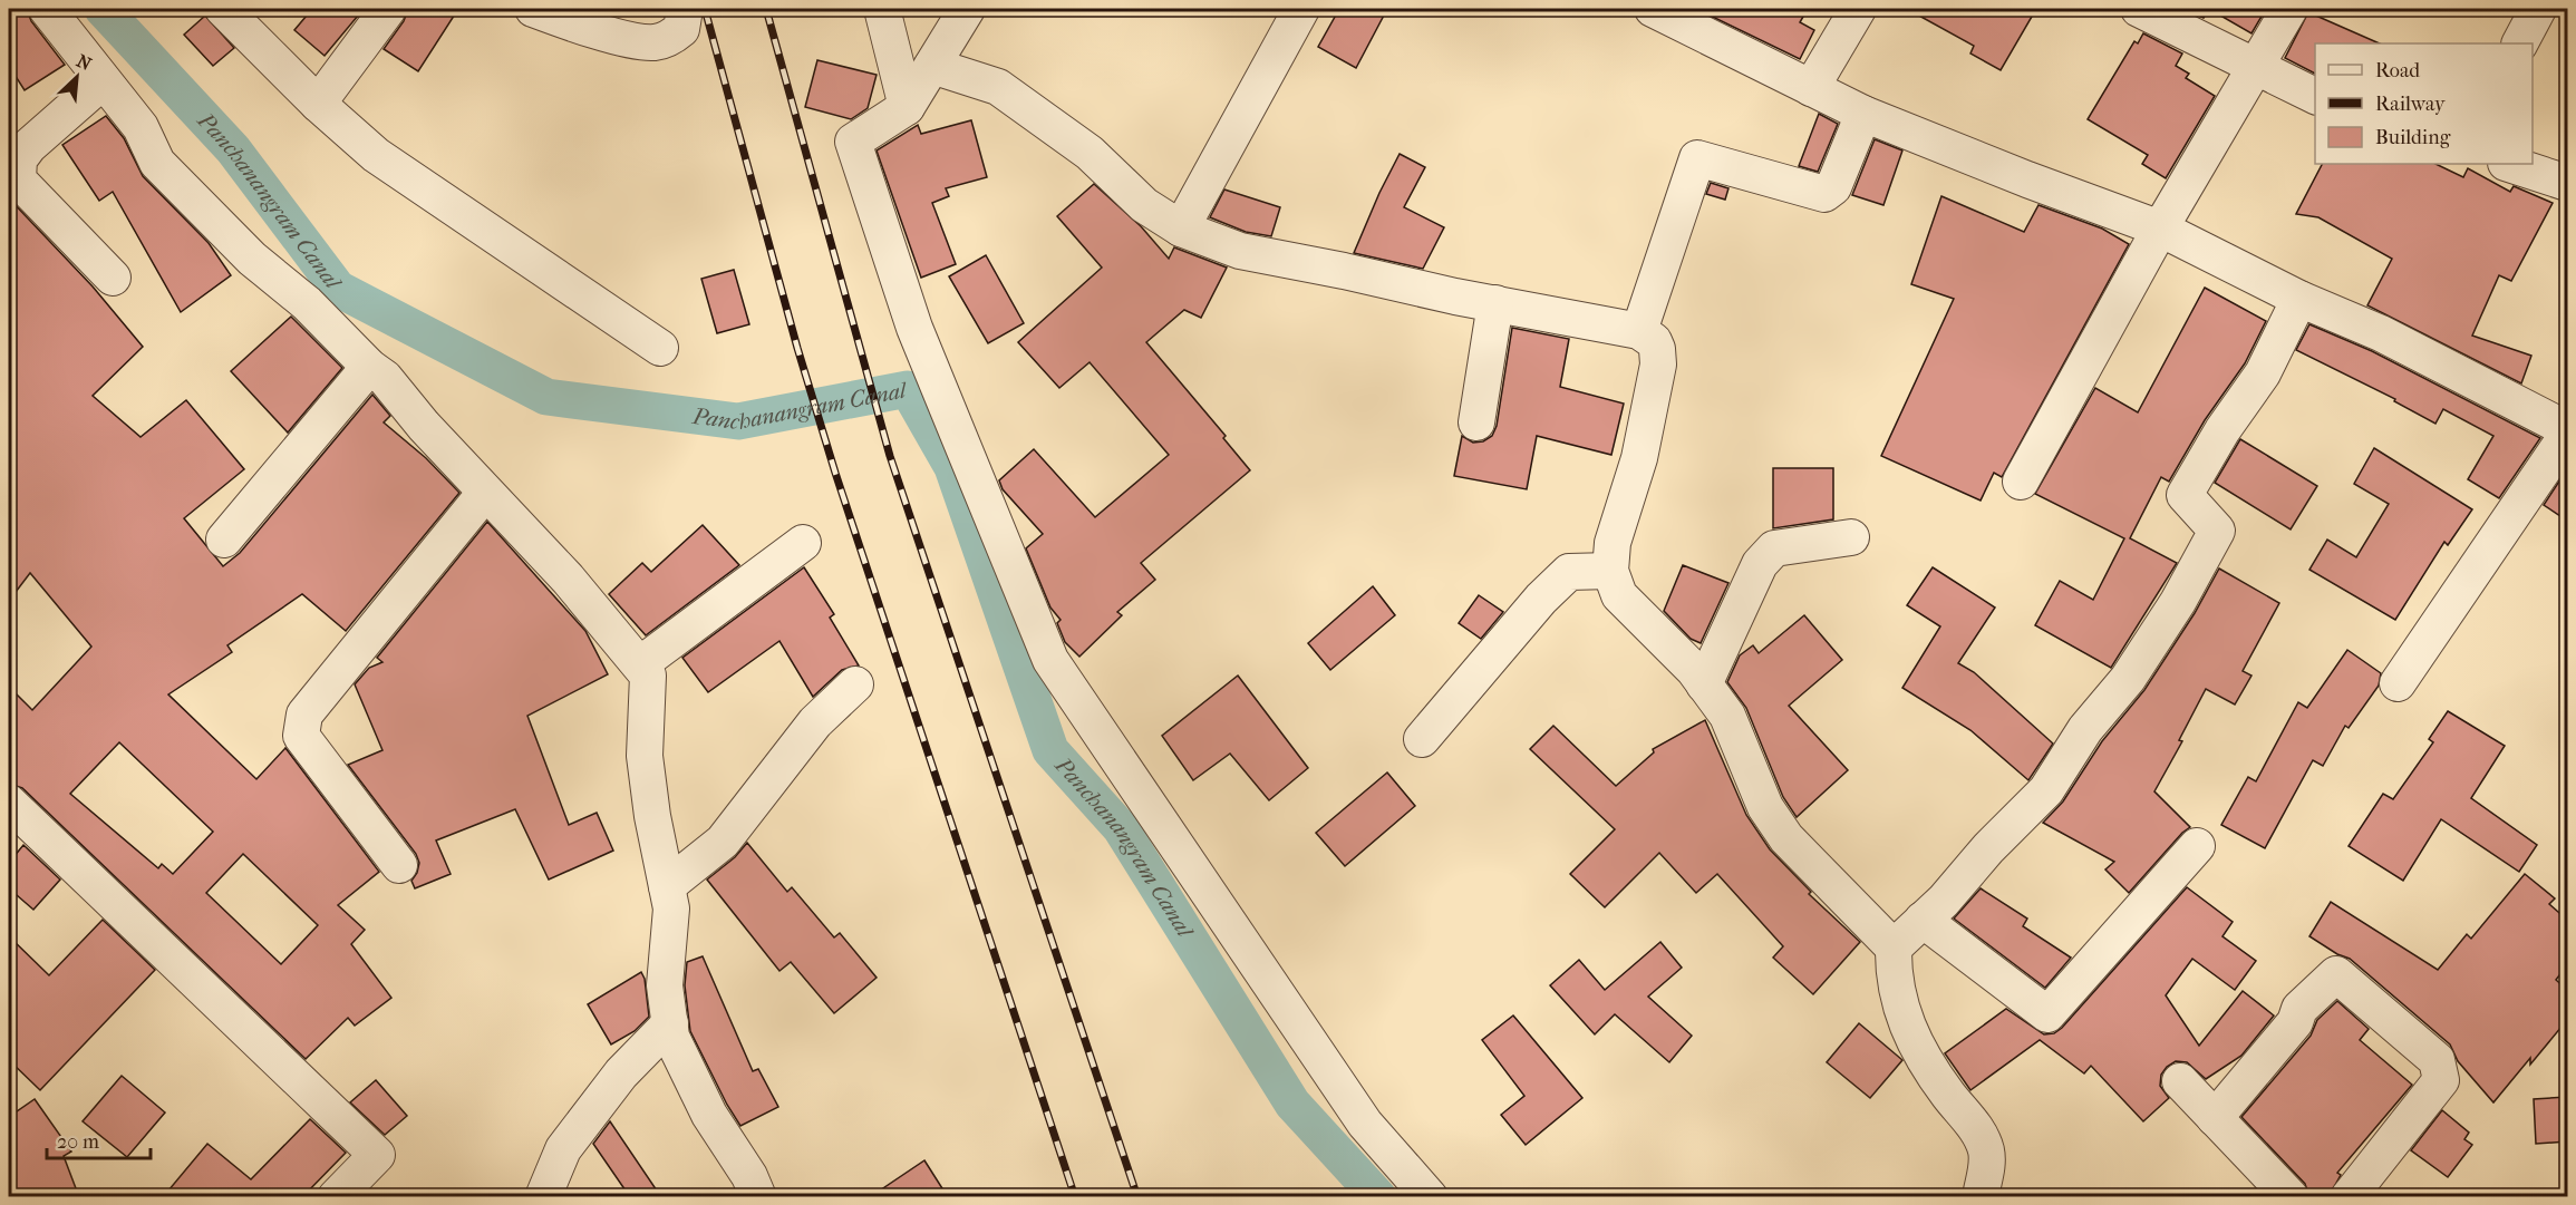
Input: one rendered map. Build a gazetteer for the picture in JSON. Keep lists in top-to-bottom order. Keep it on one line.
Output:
{"water":["Panchanangram Canal"],"legend":["Road","Railway","Building"],"scale_bar":"20 m","north":"top right"}
